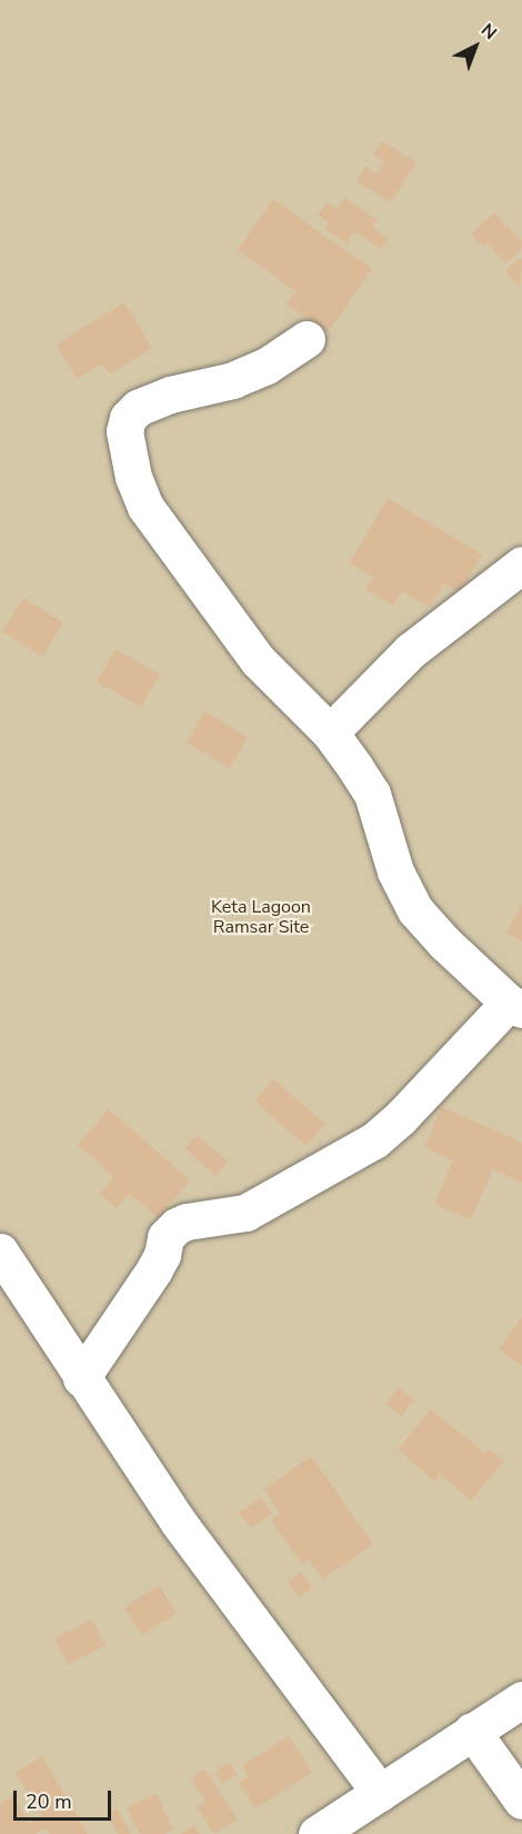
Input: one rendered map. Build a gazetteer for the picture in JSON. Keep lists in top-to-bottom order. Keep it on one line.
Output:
{"parks":["Keta Lagoon Ramsar Site"],"scale_bar":"20 m","north":"top right"}
